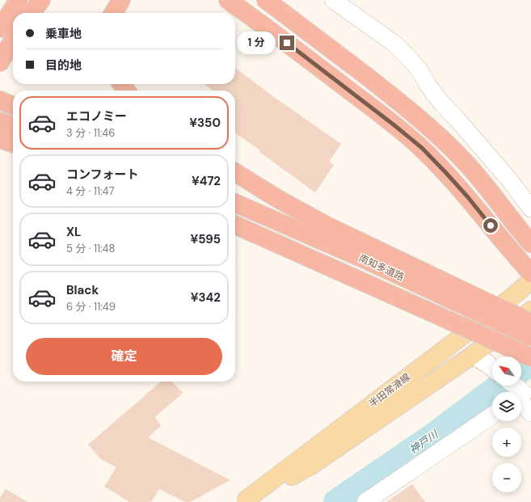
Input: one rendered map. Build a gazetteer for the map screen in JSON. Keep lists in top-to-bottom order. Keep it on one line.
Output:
{"streets":{"highway":["南知多道路"],"main road":["半田常滑線"]},"water":["神戸川"],"north":"top left","page":{"banner":["乗車地","目的地"],"bubble":"1 分","list":[{"name":"エコノミー","note":"3 分 · 11:46","value":"¥350"},{"name":"コンフォート","note":"4 分 · 11:47","value":"¥472"},{"name":"XL","note":"5 分 · 11:48","value":"¥595"},{"name":"Black","note":"6 分 · 11:49","value":"¥342"}],"buttons":"確定","map_buttons":["+","−"]}}
